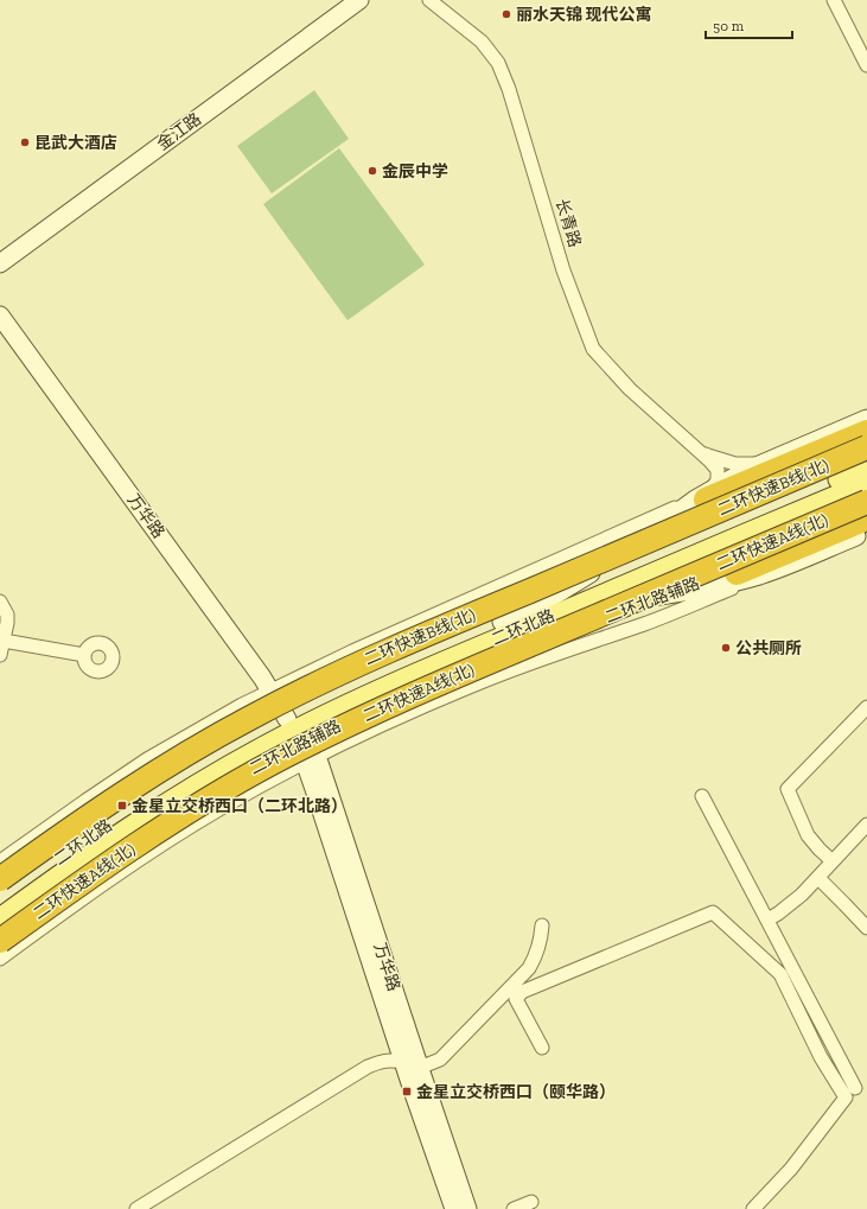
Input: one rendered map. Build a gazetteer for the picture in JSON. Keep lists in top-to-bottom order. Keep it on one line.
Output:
{"streets":{"highway":["二环快速B线(北)","二环快速A线(北)"],"main road":["二环北路"],"street":["金江路","长青路","万华路","二环北路辅路"]},"crossings":[["二环快速B线(北)","二环快速A线(北)"],["二环快速B线(北)","二环北路"],["万华路","二环北路辅路"],["万华路","二环北路"],["二环快速A线(北)","二环北路"]],"places":{"other":["丽水天锦 现代公寓","昆武大酒店","金辰中学","公共厕所"],"transit":["金星立交桥西口（二环北路）","金星立交桥西口（颐华路）"]},"scale_bar":"50 m"}
